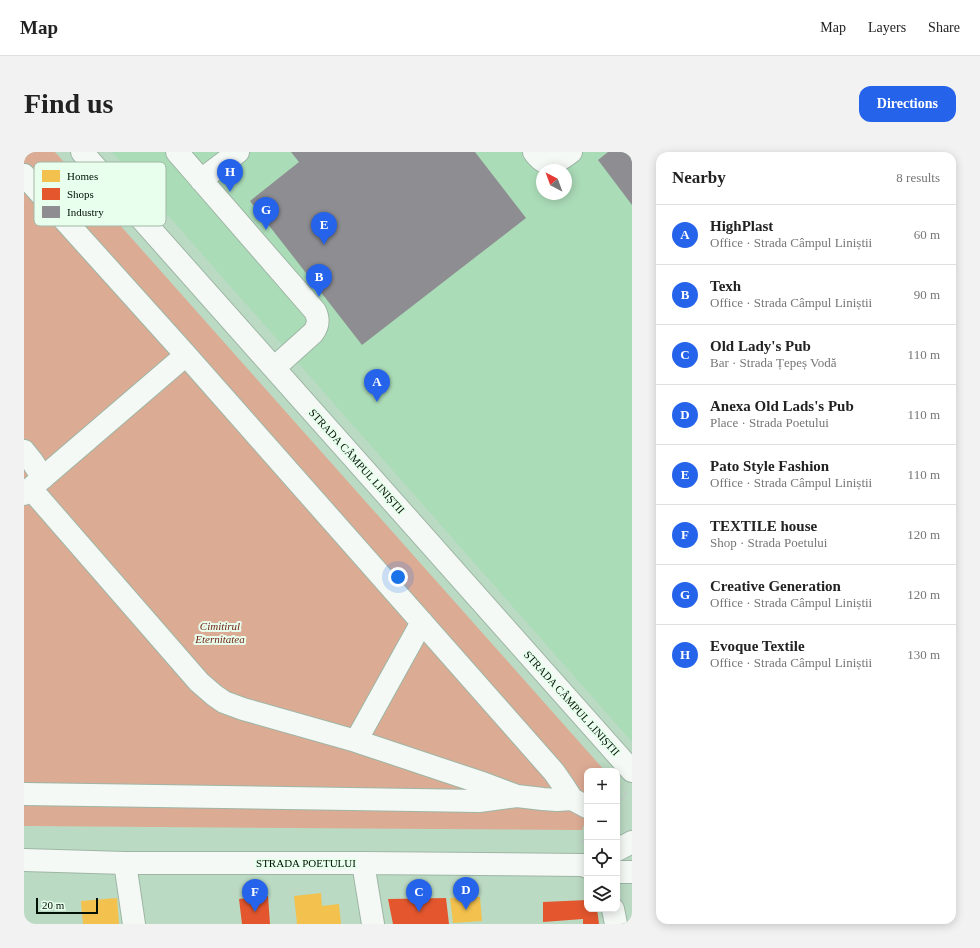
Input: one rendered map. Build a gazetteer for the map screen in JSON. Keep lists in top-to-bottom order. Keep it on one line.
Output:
{"streets":{"street":["STRADA CÂMPUL LINIȘTII","STRADA POETULUI"]},"parks":["Cimitirul Eternitatea"],"legend":["Homes","Shops","Industry"],"scale_bar":"20 m","north":"top left","page":{"header":"Map","nav":["Map","Layers","Share"],"buttons":"Directions","title":"Find us","heading":["Nearby","8 results"],"pins":["H","G","E","B","A","D","C","F"],"list":[{"mark":"A","name":"HighPlast","note":"Office · Strada Câmpul Liniștii","value":"60 m"},{"mark":"B","name":"Texh","note":"Office · Strada Câmpul Liniștii","value":"90 m"},{"mark":"C","name":"Old Lady's Pub","note":"Bar · Strada Țepeș Vodă","value":"110 m"},{"mark":"D","name":"Anexa Old Lads's Pub","note":"Place · Strada Poetului","value":"110 m"},{"mark":"E","name":"Pato Style Fashion","note":"Office · Strada Câmpul Liniștii","value":"110 m"},{"mark":"F","name":"TEXTILE house","note":"Shop · Strada Poetului","value":"120 m"},{"mark":"G","name":"Creative Generation","note":"Office · Strada Câmpul Liniștii","value":"120 m"},{"mark":"H","name":"Evoque Textile","note":"Office · Strada Câmpul Liniștii","value":"130 m"}],"map_buttons":["+","−"],"scale":"20 m"}}
